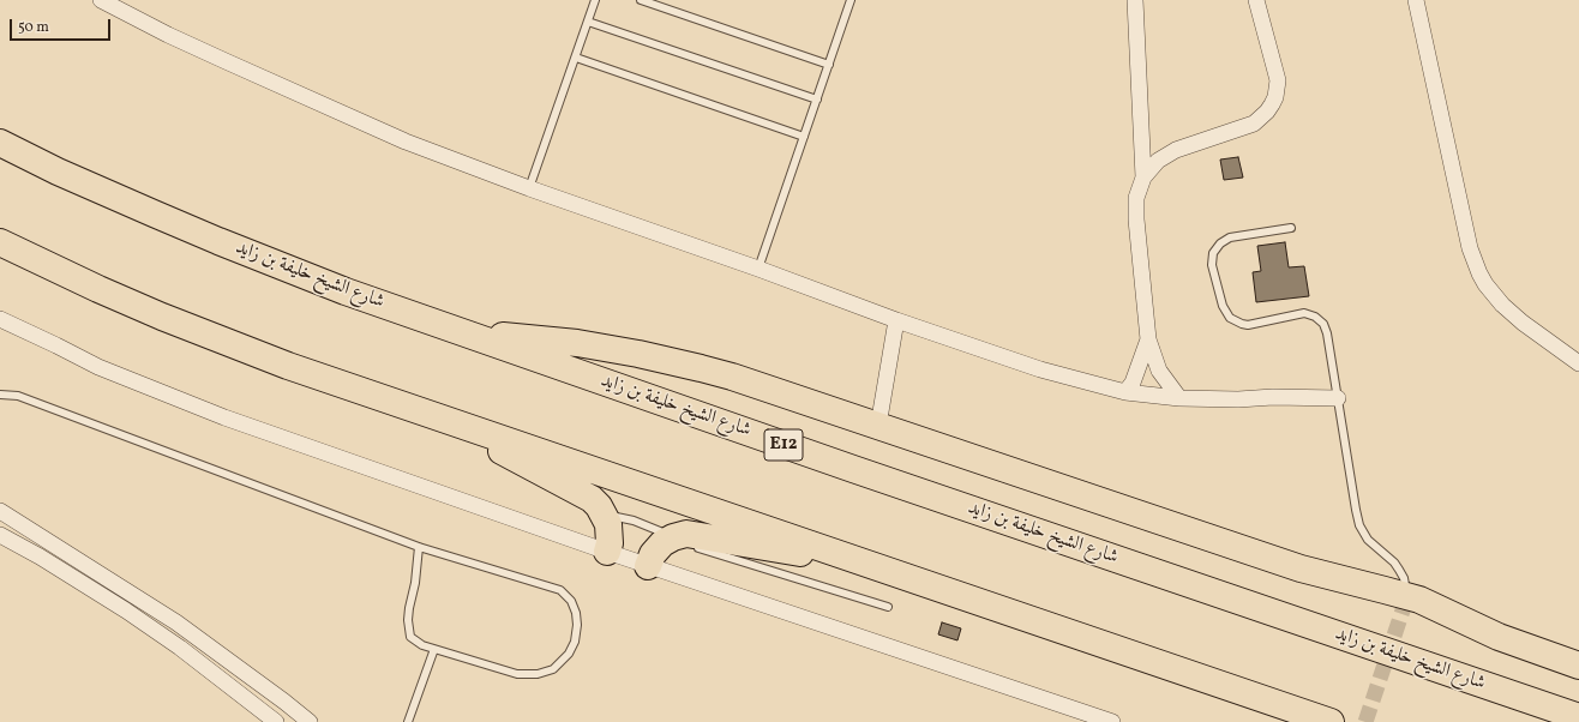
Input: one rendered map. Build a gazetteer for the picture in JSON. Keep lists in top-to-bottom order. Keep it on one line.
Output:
{"streets":{"highway":["شارع الشيخ خليفة بن زايد","E12"]},"scale_bar":"50 m"}
